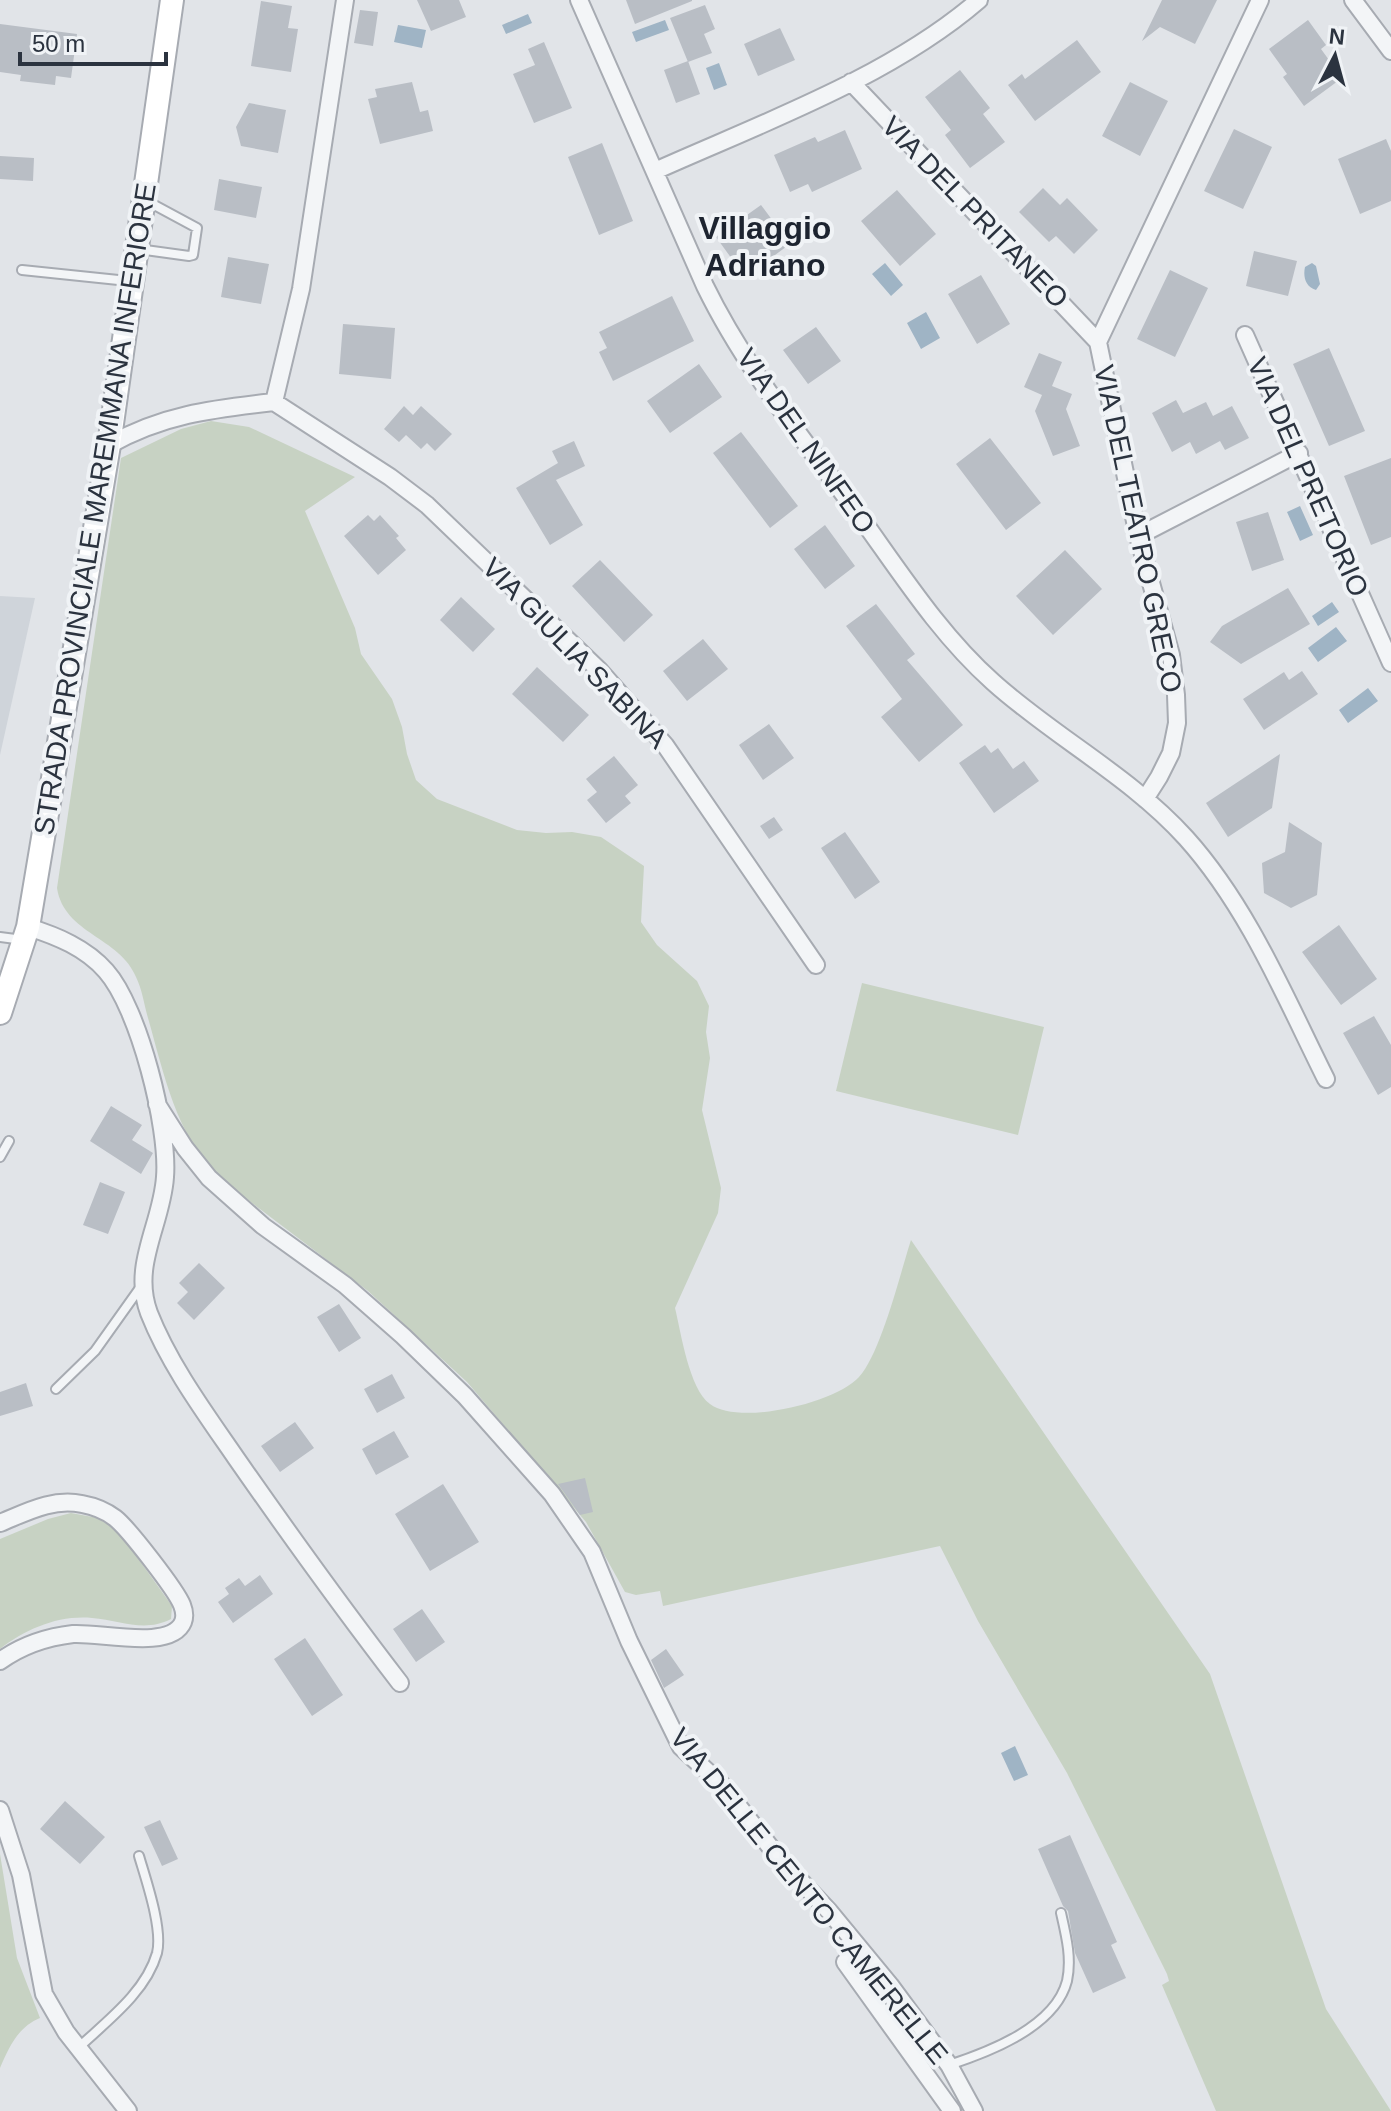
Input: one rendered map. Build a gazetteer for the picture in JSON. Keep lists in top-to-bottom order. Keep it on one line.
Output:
{"streets":{"main road":["STRADA PROVINCIALE MAREMMANA INFERIORE"],"street":["VIA DEL PRITANEO","VIA DEL NINFEO","VIA DEL PRETORIO","VIA DEL TEATRO GRECO","VIA GIULIA SABINA","VIA DELLE CENTO CAMERELLE"]},"crossings":[["VIA DEL PRITANEO","VIA DEL TEATRO GRECO"],["VIA DEL NINFEO","VIA DEL TEATRO GRECO"],["STRADA PROVINCIALE MAREMMANA INFERIORE","VIA DELLE CENTO CAMERELLE"]],"districts":["Villaggio Adriano"],"scale_bar":"50 m","north":"top"}
